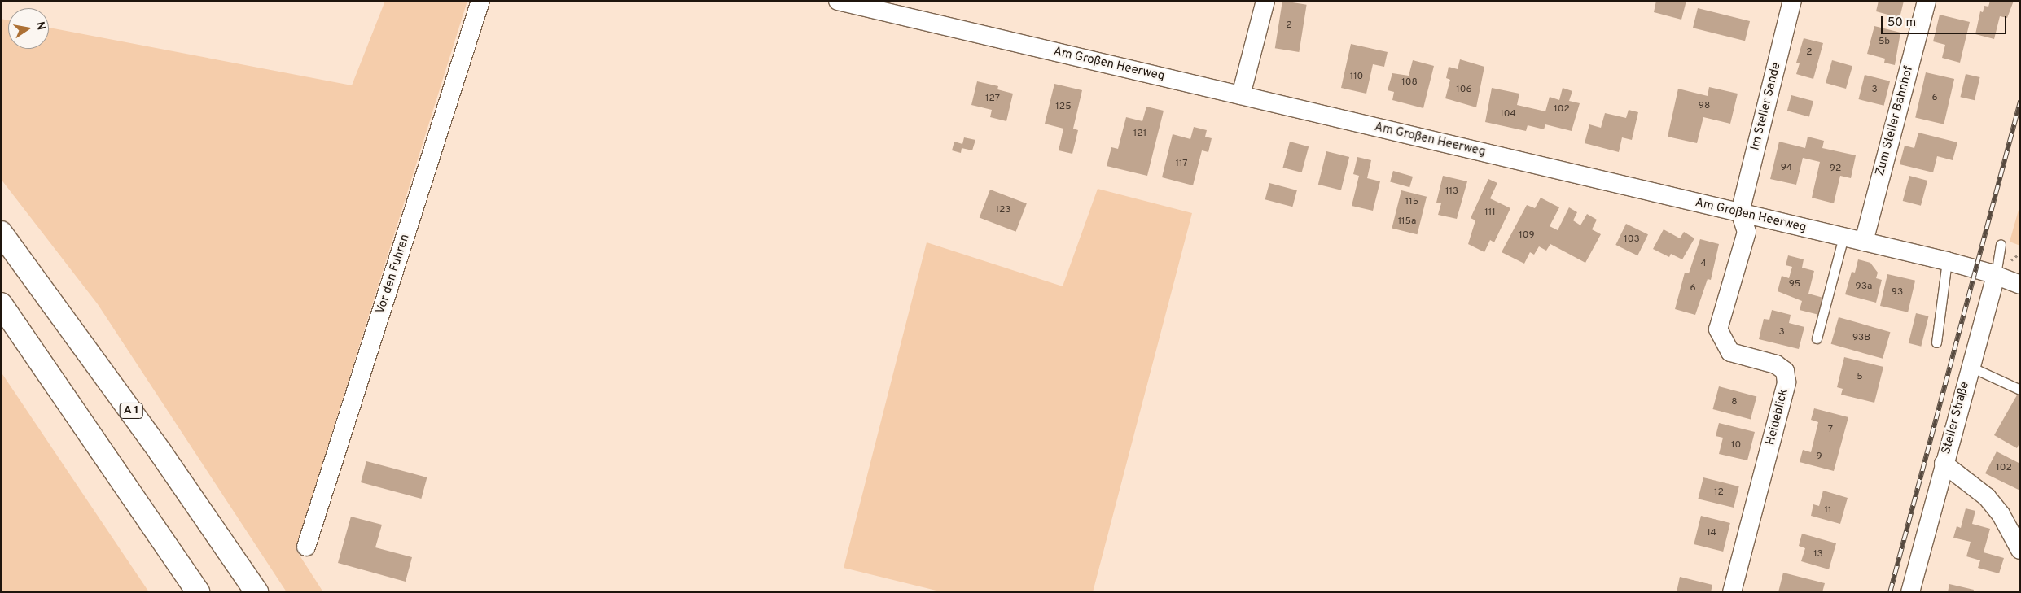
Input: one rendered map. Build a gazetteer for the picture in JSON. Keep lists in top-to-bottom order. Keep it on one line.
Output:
{"streets":{"highway":["A 1"],"street":["Am Großen Heerweg","Im Steller Sande","Zum Steller Bahnhof","Vor den Fuhren","Heideblick","Steller Straße"]},"crossings":[["Am Großen Heerweg","Im Steller Sande"],["Am Großen Heerweg","Zum Steller Bahnhof"],["Am Großen Heerweg","Heideblick"],["Am Großen Heerweg","Steller Straße"],["Im Steller Sande","Heideblick"]],"house_numbers":["2","5b","2","110","108","106","3","6","127","98","125","102","104","121","117","94","92","113","115","123","111","115a","109","103","4","95","93a","6","93","3","93B","5","8","7","10","9","102","12","11","14","13"],"scale_bar":"50 m","north":"right"}
